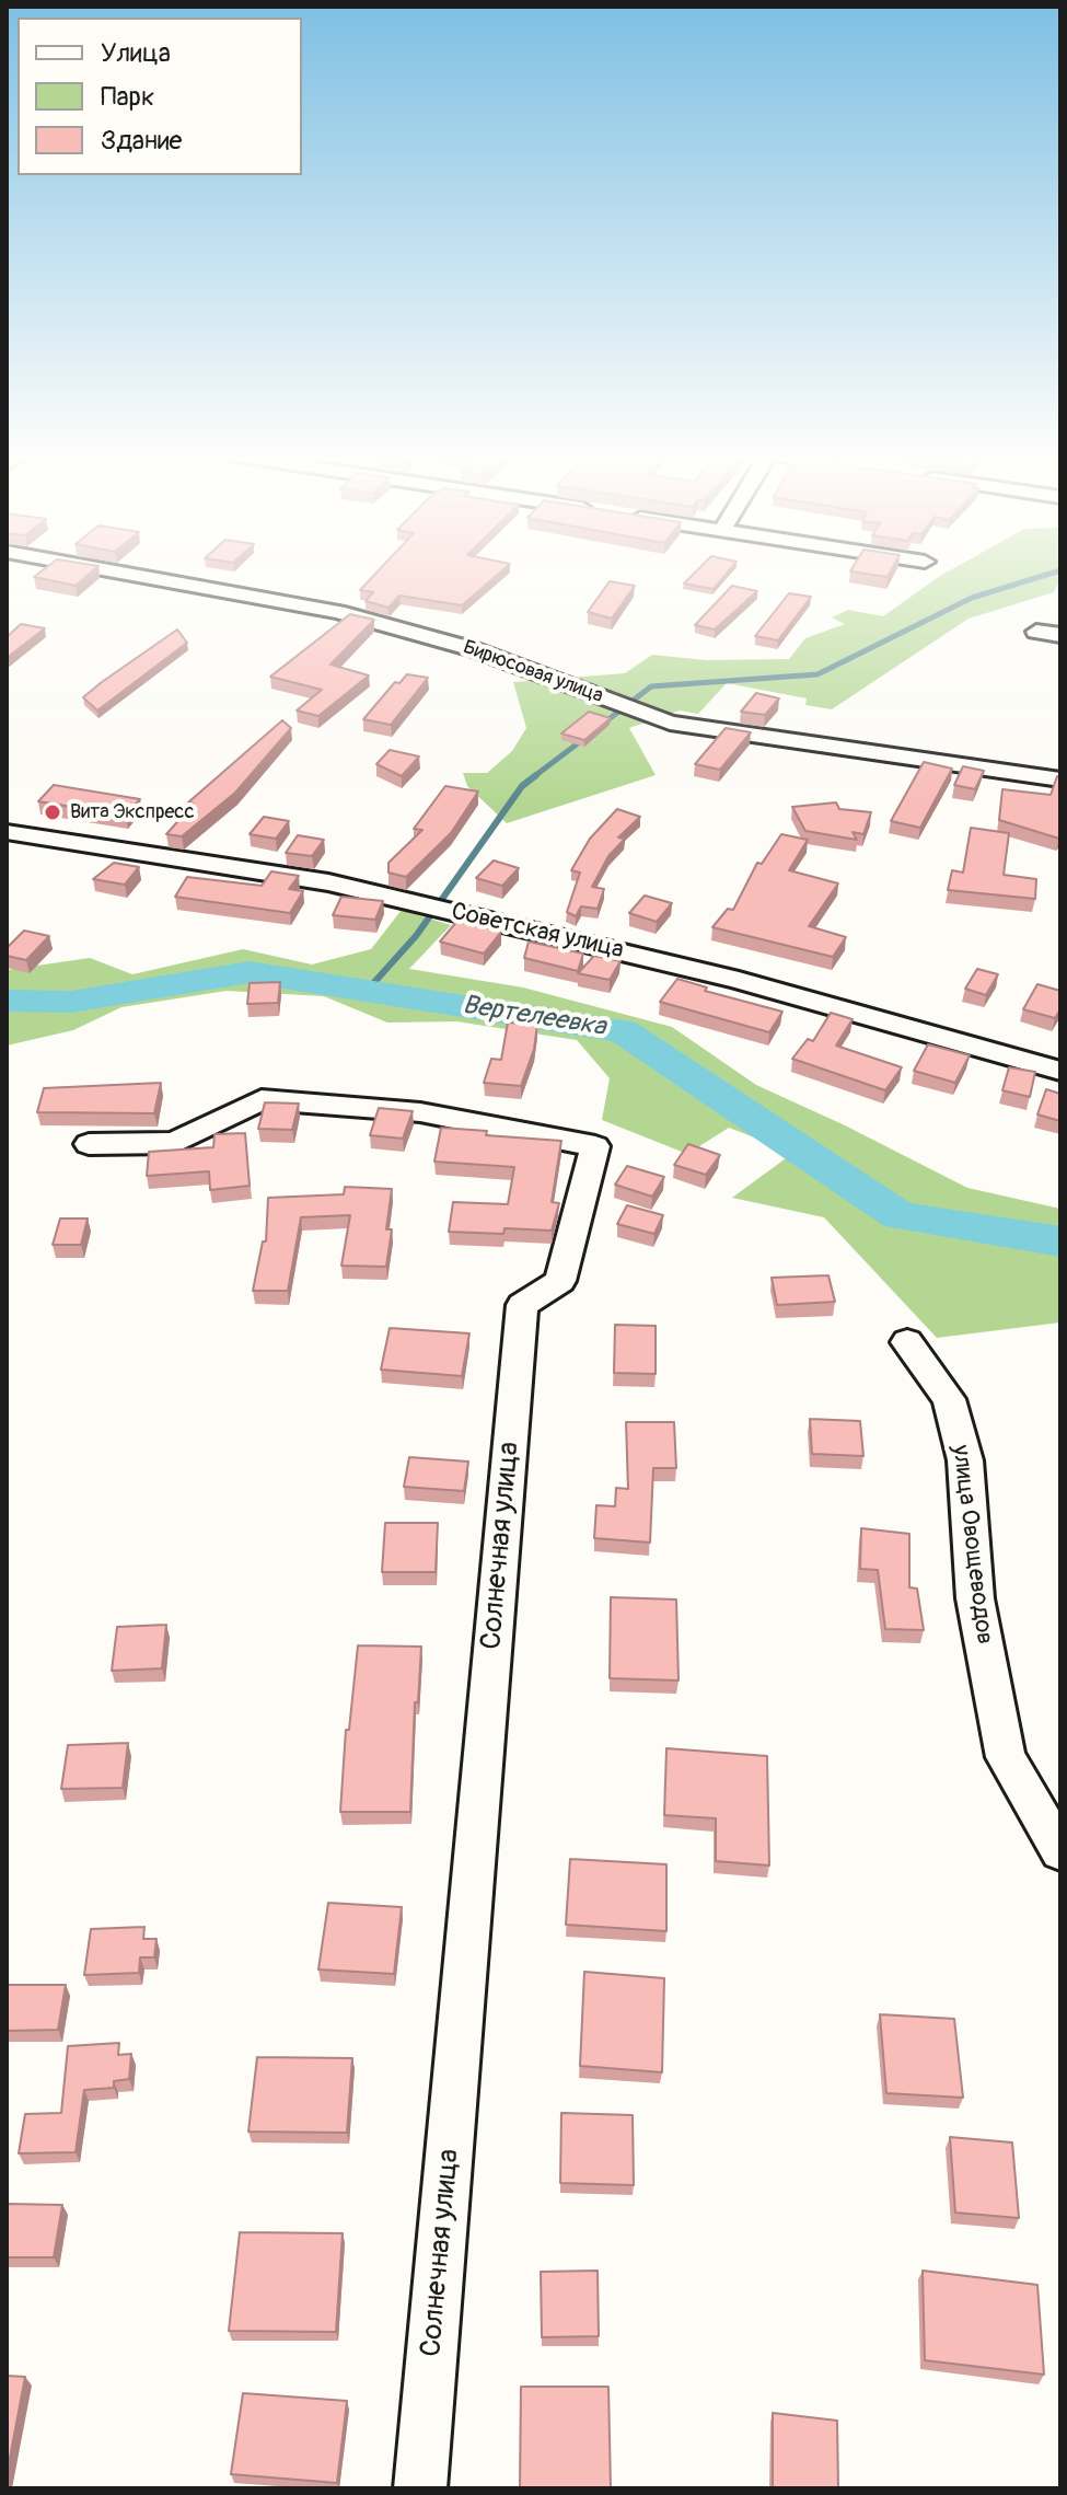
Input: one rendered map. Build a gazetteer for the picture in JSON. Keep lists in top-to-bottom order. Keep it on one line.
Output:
{"streets":{"street":["Бирюсовая улица","Советская улица","улица Овощеводов","Солнечная улица"]},"water":["Вертелеевка"],"places":["Вита Экспресс"],"legend":["Улица","Парк","Здание"]}
